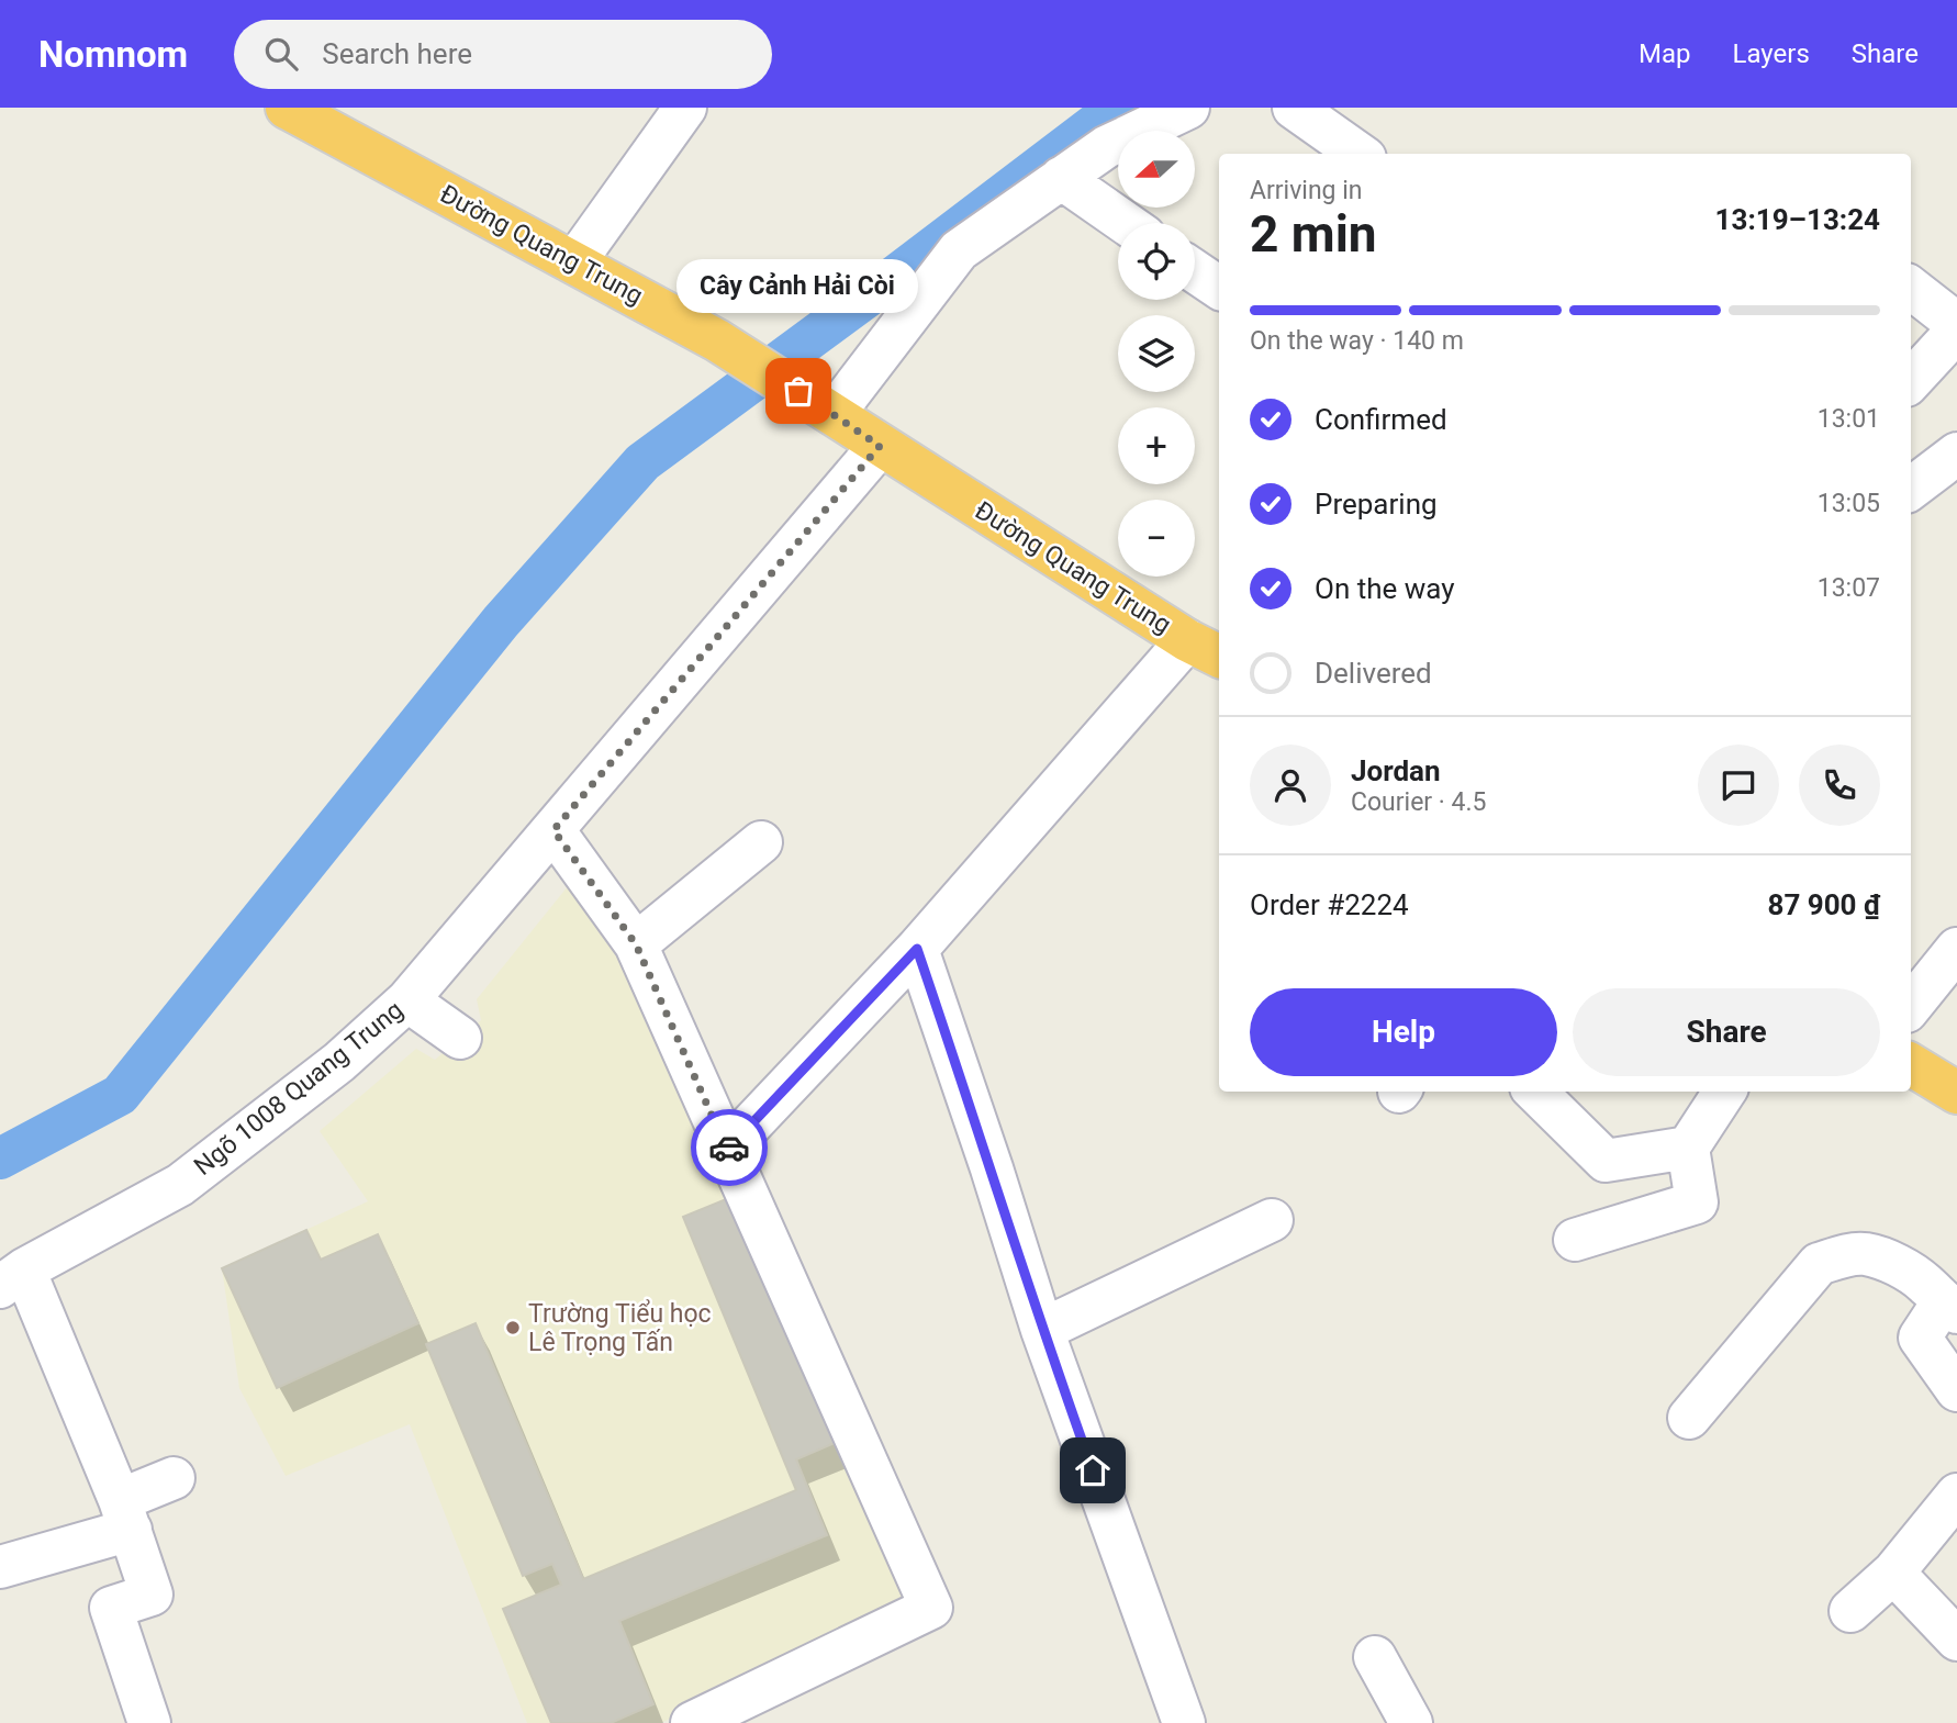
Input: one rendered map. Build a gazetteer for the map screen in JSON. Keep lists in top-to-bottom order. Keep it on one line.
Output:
{"streets":{"highway":["Đường Quang Trung"],"lane":["Ngõ 1008 Quang Trung"]},"crossings":[["Đường Quang Trung","Ngõ 1008 Quang Trung"]],"places":["Cây Cảnh Hải Còi","Trường Tiểu học Lê Trọng Tấn"],"north":"left","page":{"header":"Nomnom","search":"Search here","nav":["Map","Layers","Share"],"map_buttons":["+","−"],"heading":["2 min","Arriving in","13:19–13:24"],"panel":["Jordan","Courier · 4.5","Order #2224","87 900 ₫"],"bubble":"Cây Cảnh Hải Còi","bar":"On the way · 140 m","list":[["Confirmed","13:01"],["Preparing","13:05"],["On the way","13:07"],"Delivered"],"buttons":["Help","Share"]}}
